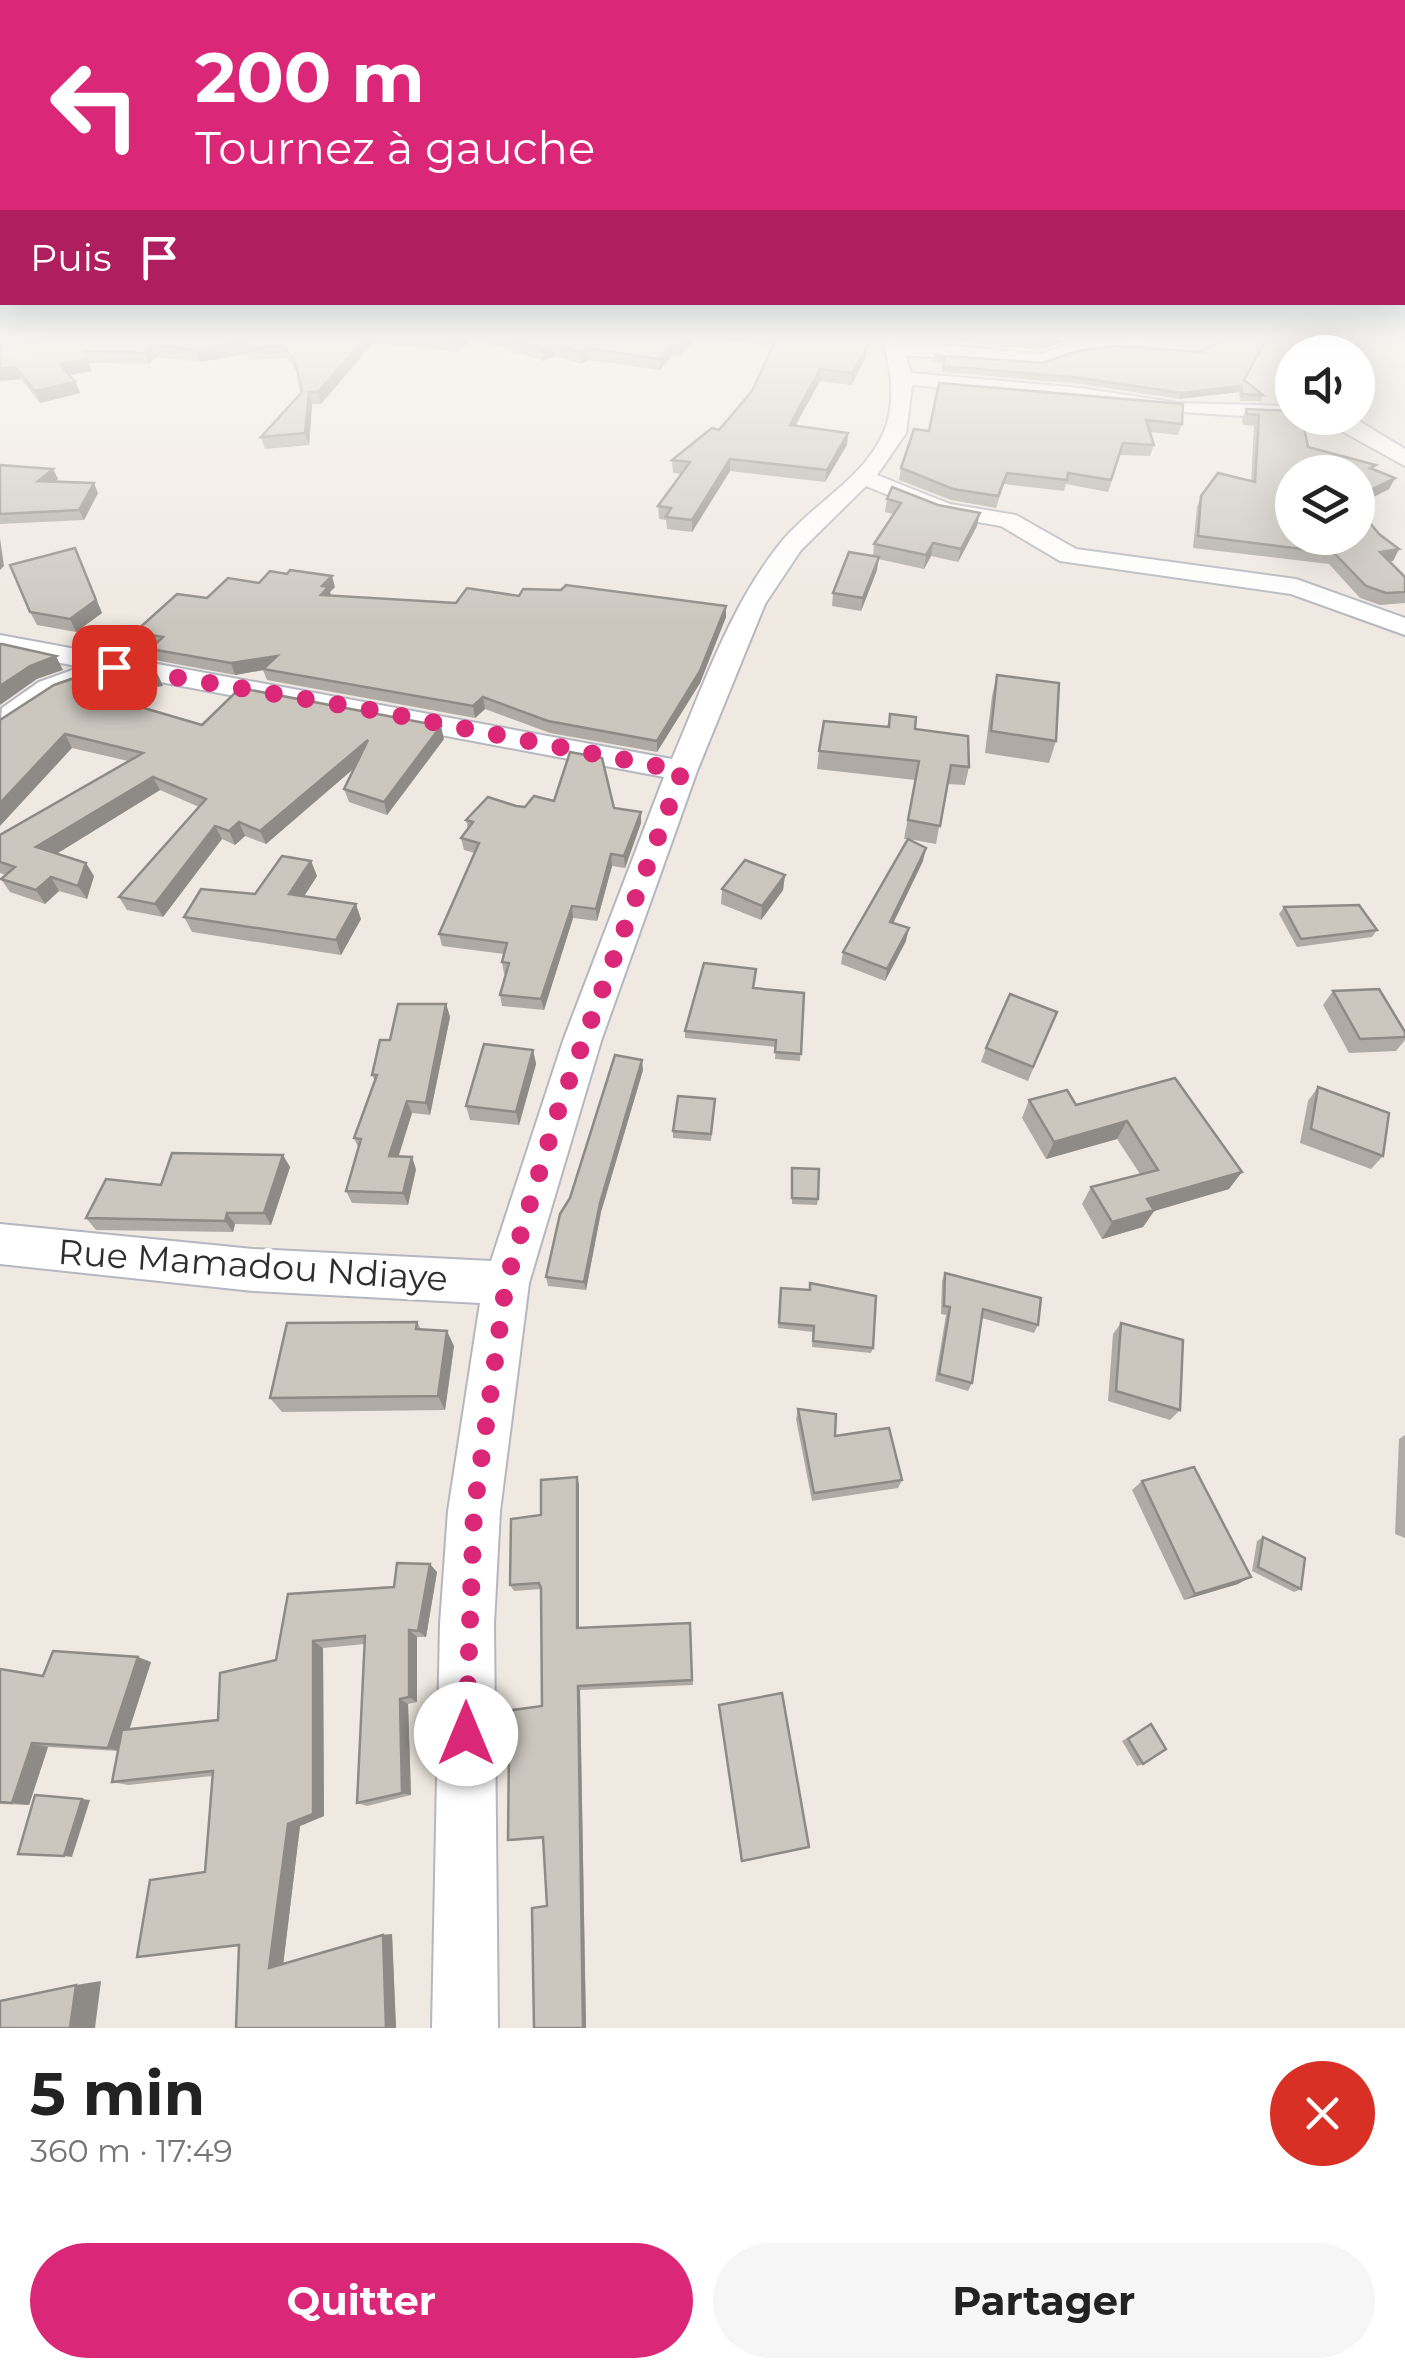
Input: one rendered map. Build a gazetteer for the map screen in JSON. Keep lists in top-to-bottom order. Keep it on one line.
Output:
{"streets":{"street":["Rue Mamadou Ndiaye"]},"page":{"turn":["200 m","Tournez à gauche"],"then":"Puis","heading":["5 min","360 m · 17:49"],"buttons":["Quitter","Partager"]}}
